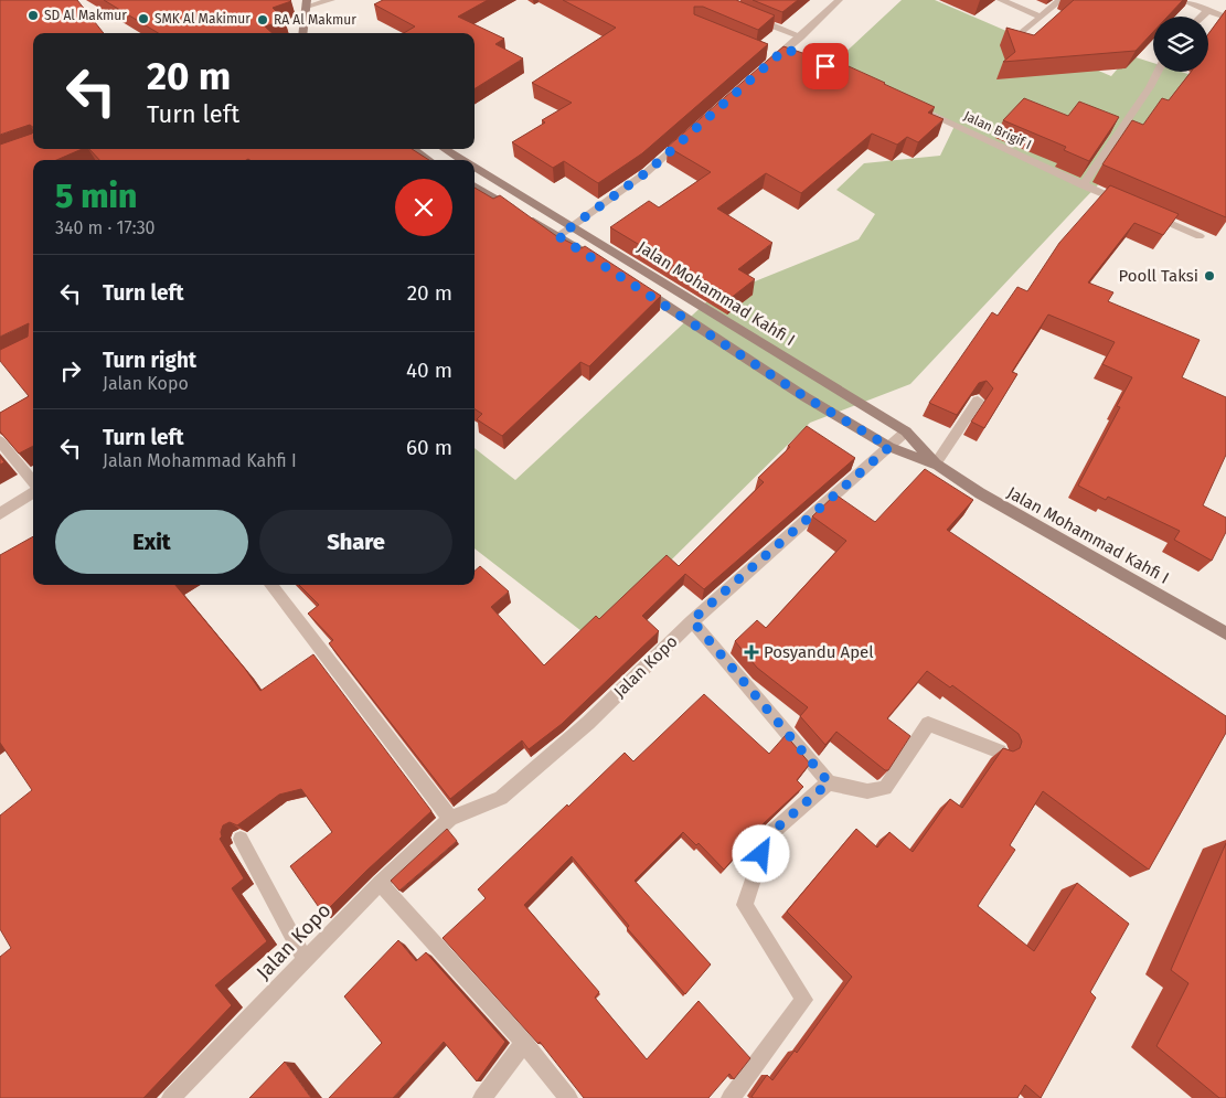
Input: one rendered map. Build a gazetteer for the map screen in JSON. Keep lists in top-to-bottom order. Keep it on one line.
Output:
{"streets":{"main road":["Jalan Mohammad Kahfi I"],"street":["Jalan Brigif I","Jalan Kopo"]},"crossings":[["Jalan Mohammad Kahfi I","Jalan Kopo"]],"places":{"other":["SD Al Makmur","SMK Al Makimur","RA Al Makmur","Pooll Taksi"],"health":["Posyandu Apel"]},"page":{"turn":["20 m","Turn left"],"heading":["5 min","340 m · 17:30"],"list":[{"name":"Turn left","value":"20 m"},{"name":"Turn right","note":"Jalan Kopo","value":"40 m"},{"name":"Turn left","note":"Jalan Mohammad Kahfi I","value":"60 m"}],"buttons":["Exit","Share"]}}
